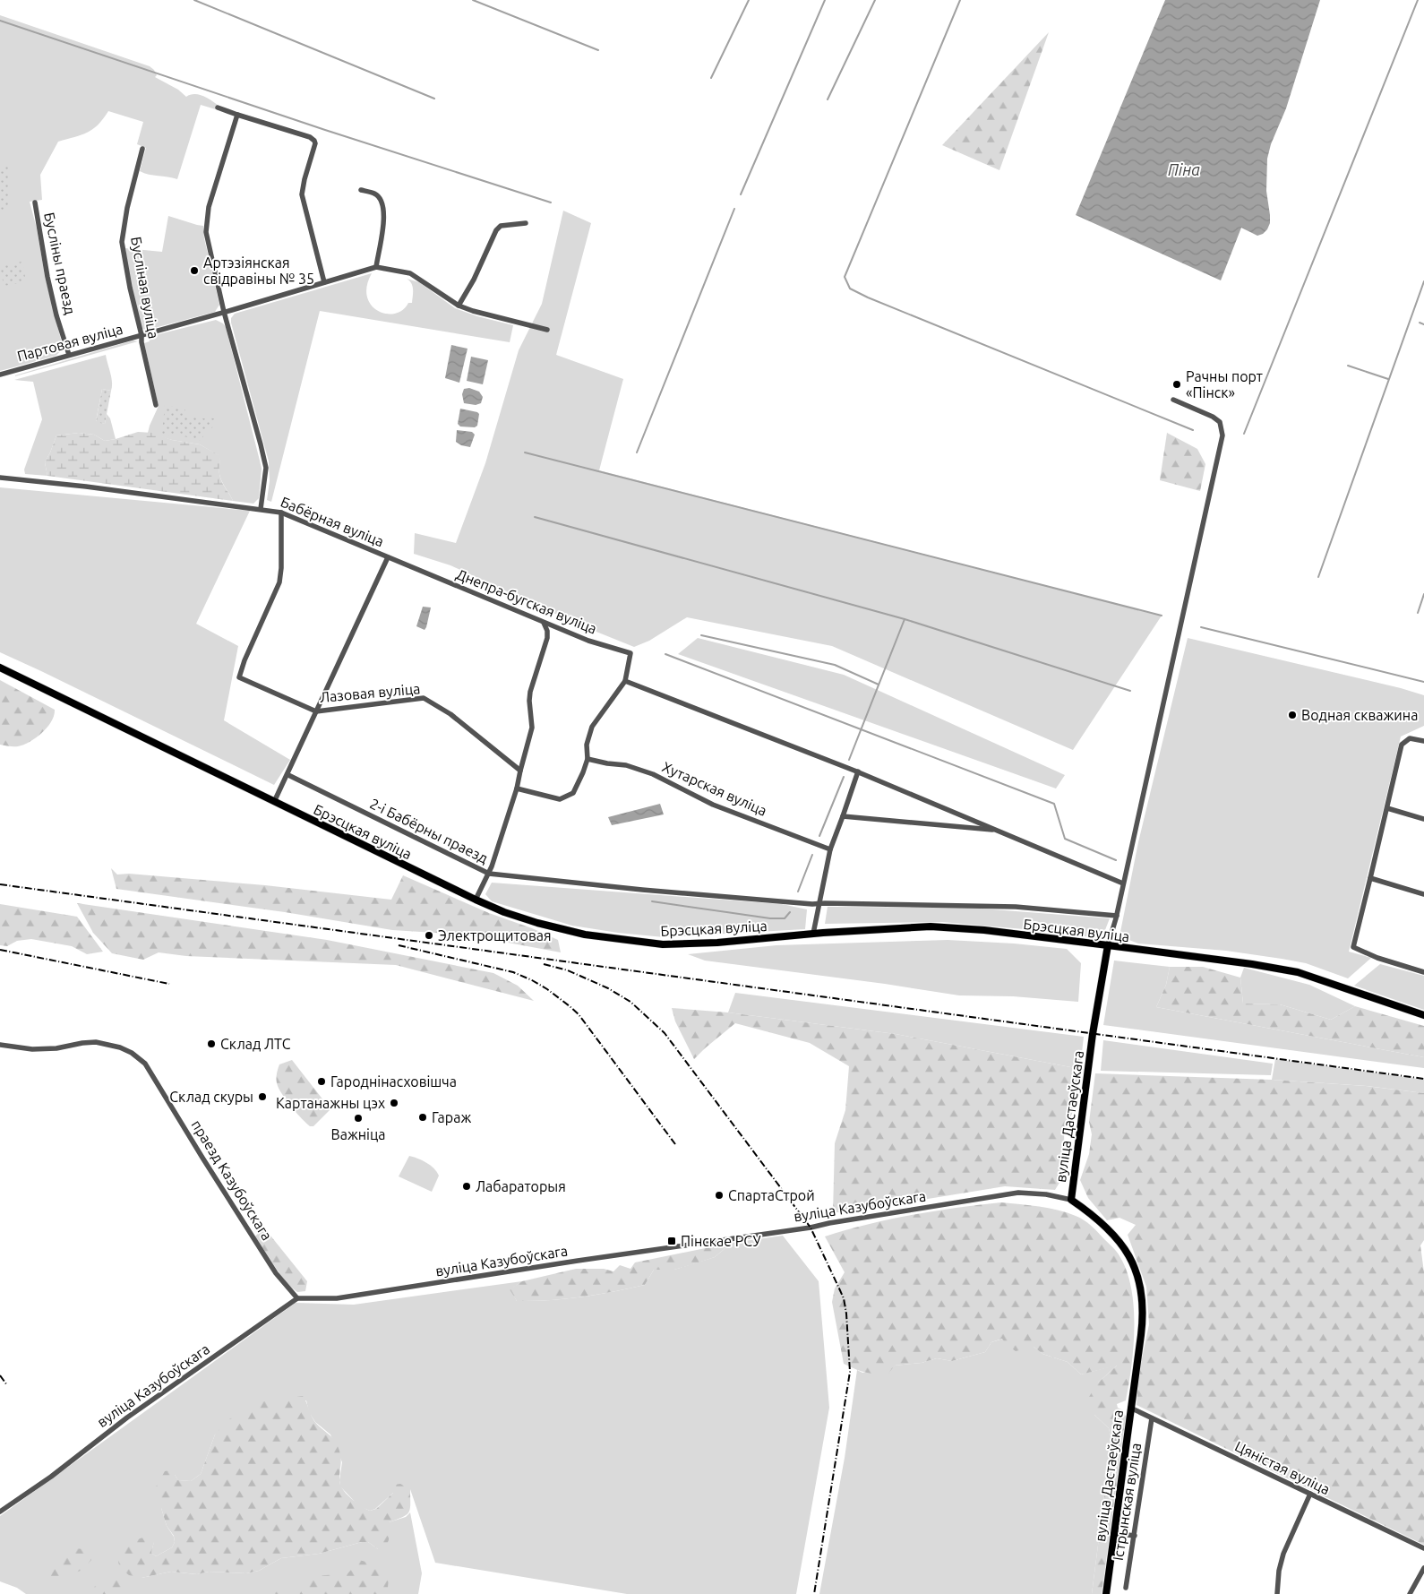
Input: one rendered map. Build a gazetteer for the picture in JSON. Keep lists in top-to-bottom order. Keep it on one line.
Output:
{"streets":{"main road":["Брэсцкая вуліца","вуліца Дастаеўскага"],"street":["Бусліны праезд","Бусліная вуліца","Партовая вуліца","Бабёрная вуліца","Днепра-бугская вуліца","Лазовая вуліца","Хутарская вуліца","2-і Бабёрны праезд","праезд Казубоўскага","вуліца Казубоўскага","Цяністая вуліца","Істрынская вуліца"]},"crossings":[["Бусліны праезд","Партовая вуліца"],["Бусліная вуліца","Партовая вуліца"],["Бабёрная вуліца","Днепра-бугская вуліца"],["Бабёрная вуліца","Лазовая вуліца"],["Бабёрная вуліца","2-і Бабёрны праезд"],["Бабёрная вуліца","Брэсцкая вуліца"],["Днепра-бугская вуліца","Хутарская вуліца"],["Брэсцкая вуліца","вуліца Дастаеўскага"],["вуліца Дастаеўскага","вуліца Казубоўскага"],["вуліца Дастаеўскага","Цяністая вуліца"],["праезд Казубоўскага","вуліца Казубоўскага"],["Цяністая вуліца","Істрынская вуліца"]],"water":["Піна"],"places":{"other":["Артэзіянская свідравіны № 35","Рачны порт «Пінск»","Водная скважина","Электрощитовая","Склад ЛТС","Гароднінасховішча","Склад скуры","Картанажны цэх","Гараж","Важніца","Лабараторыя","СпартаСтрой"],"transit":["Пінскае РСУ"]}}
